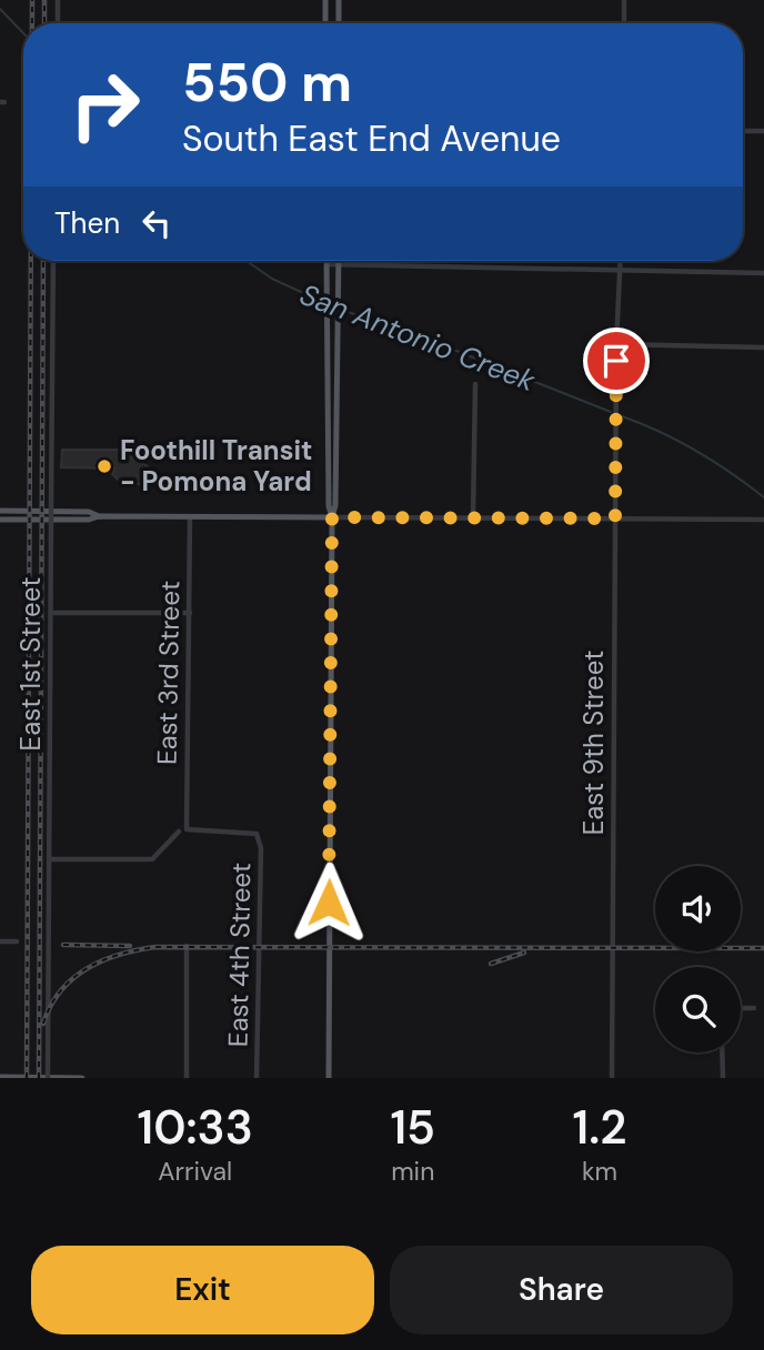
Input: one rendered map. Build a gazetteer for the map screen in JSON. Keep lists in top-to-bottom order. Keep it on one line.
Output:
{"streets":{"street":["East 1st Street","East 3rd Street","East 9th Street","East 4th Street"]},"crossings":[["East 3rd Street","East 4th Street"]],"water":["San Antonio Creek"],"places":["Foothill Transit - Pomona Yard"],"page":{"turn":["550 m","South East End Avenue"],"then":"Then","eta":["10:33","Arrival","15","min","1.2","km"],"buttons":["Exit","Share"]}}
